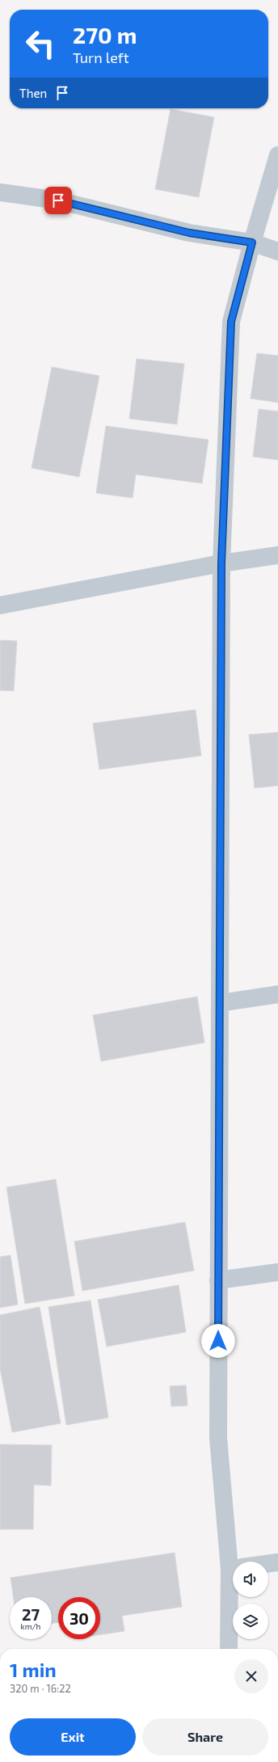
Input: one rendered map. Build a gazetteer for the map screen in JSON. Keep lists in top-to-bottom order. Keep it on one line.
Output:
{"page":{"turn":["270 m","Turn left"],"then":"Then","speed":"27 km/h","limit":"30","heading":["1 min","320 m · 16:22"],"buttons":["Exit","Share"]}}
